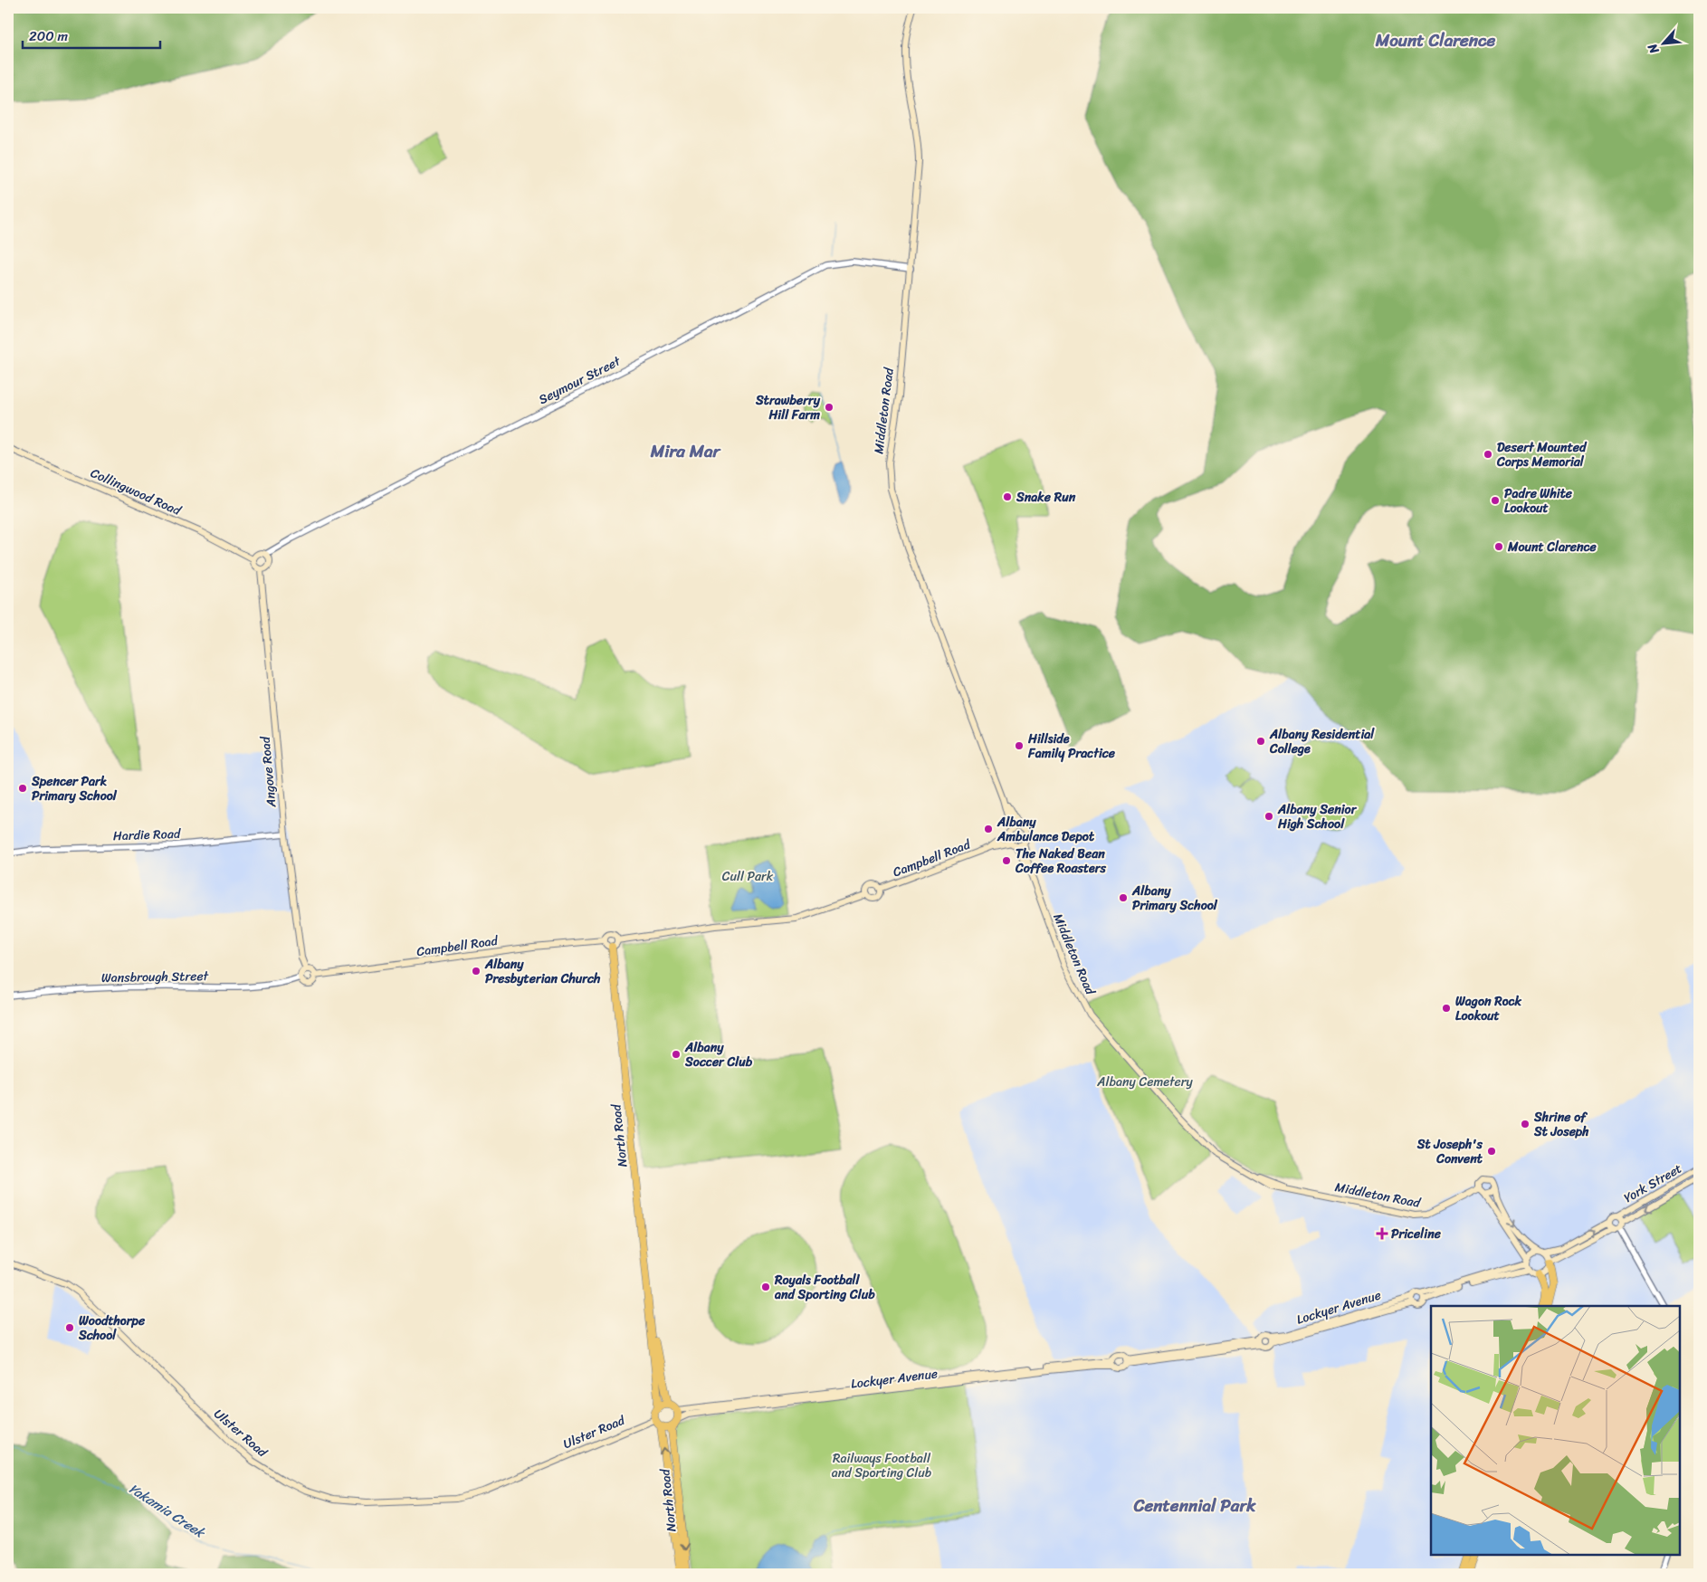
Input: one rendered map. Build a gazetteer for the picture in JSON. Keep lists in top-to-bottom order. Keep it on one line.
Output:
{"streets":{"main road":["Middleton Road","Collingwood Road","Angove Road","Campbell Road","North Road","York Street","Lockyer Avenue","Ulster Road"],"street":["Seymour Street","Hardie Road","Wansbrough Street"]},"crossings":[["Seymour Street","Middleton Road"],["Seymour Street","Collingwood Road"],["Seymour Street","Angove Road"],["Middleton Road","Campbell Road"],["Collingwood Road","Angove Road"],["Angove Road","Hardie Road"],["Angove Road","Campbell Road"],["Angove Road","Wansbrough Street"],["Campbell Road","Wansbrough Street"],["Campbell Road","North Road"],["North Road","Lockyer Avenue"],["North Road","Ulster Road"],["Lockyer Avenue","Ulster Road"]],"districts":["Mount Clarence","Mira Mar","Centennial Park"],"water":["Yakamia Creek"],"parks":["Cull Park","Albany Cemetery","Railways Football and Sporting Club"],"places":{"other":["Strawberry Hill Farm","Desert Mounted Corps Memorial","Snake Run","Padre White Lookout","Mount Clarence","Albany Residential College","Hillside Family Practice","Spencer Park Primary School","Albany Senior High School","Albany Ambulance Depot","The Naked Bean Coffee Roasters","Albany Primary School","Albany Presbyterian Church","Wagon Rock Lookout","Albany Soccer Club","Shrine of St Joseph","St Joseph's Convent","Royals Football and Sporting Club","Woodthorpe School"],"health":["Priceline"]},"scale_bar":"200 m","north":"bottom left"}
